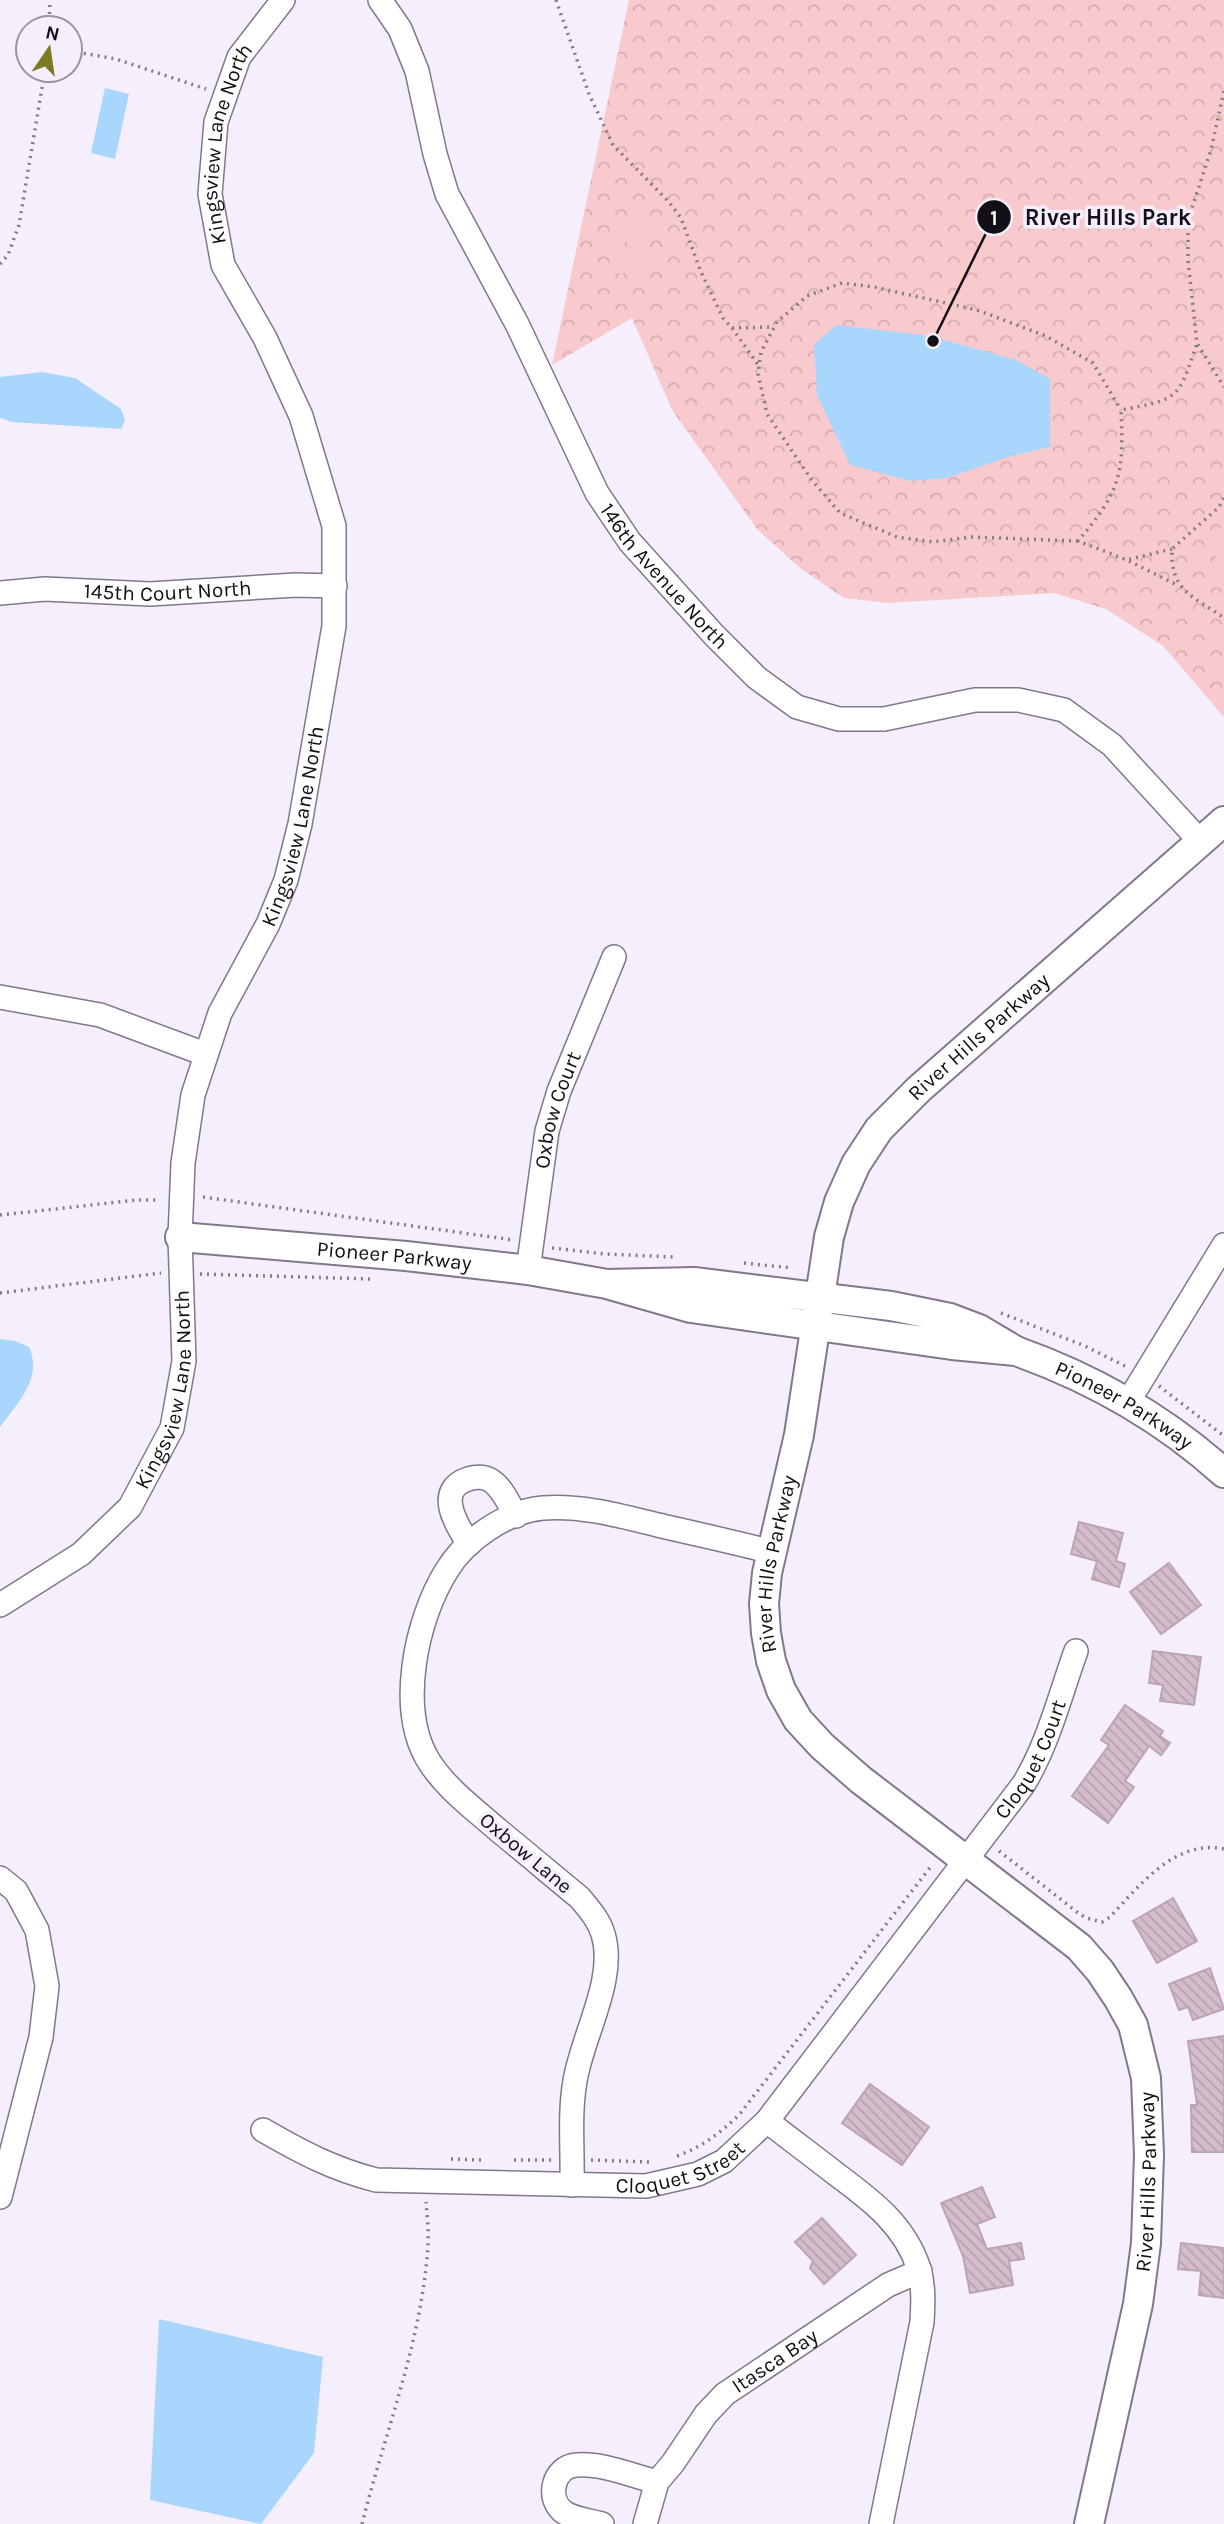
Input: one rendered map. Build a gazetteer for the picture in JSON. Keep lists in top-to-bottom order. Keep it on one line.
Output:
{"streets":{"street":["Kingsview Lane North","146th Avenue North","145th Court North","River Hills Parkway","Oxbow Court","Pioneer Parkway","Cloquet Court","Oxbow Lane","Cloquet Street","Itasca Bay"]},"crossings":[["Kingsview Lane North","145th Court North"],["Kingsview Lane North","Pioneer Parkway"],["146th Avenue North","River Hills Parkway"],["River Hills Parkway","Pioneer Parkway"],["River Hills Parkway","Cloquet Court"],["River Hills Parkway","Oxbow Lane"],["River Hills Parkway","Cloquet Street"],["Oxbow Court","Pioneer Parkway"],["Cloquet Court","Cloquet Street"],["Oxbow Lane","Cloquet Street"]],"places":["River Hills Park"],"north":"top"}
